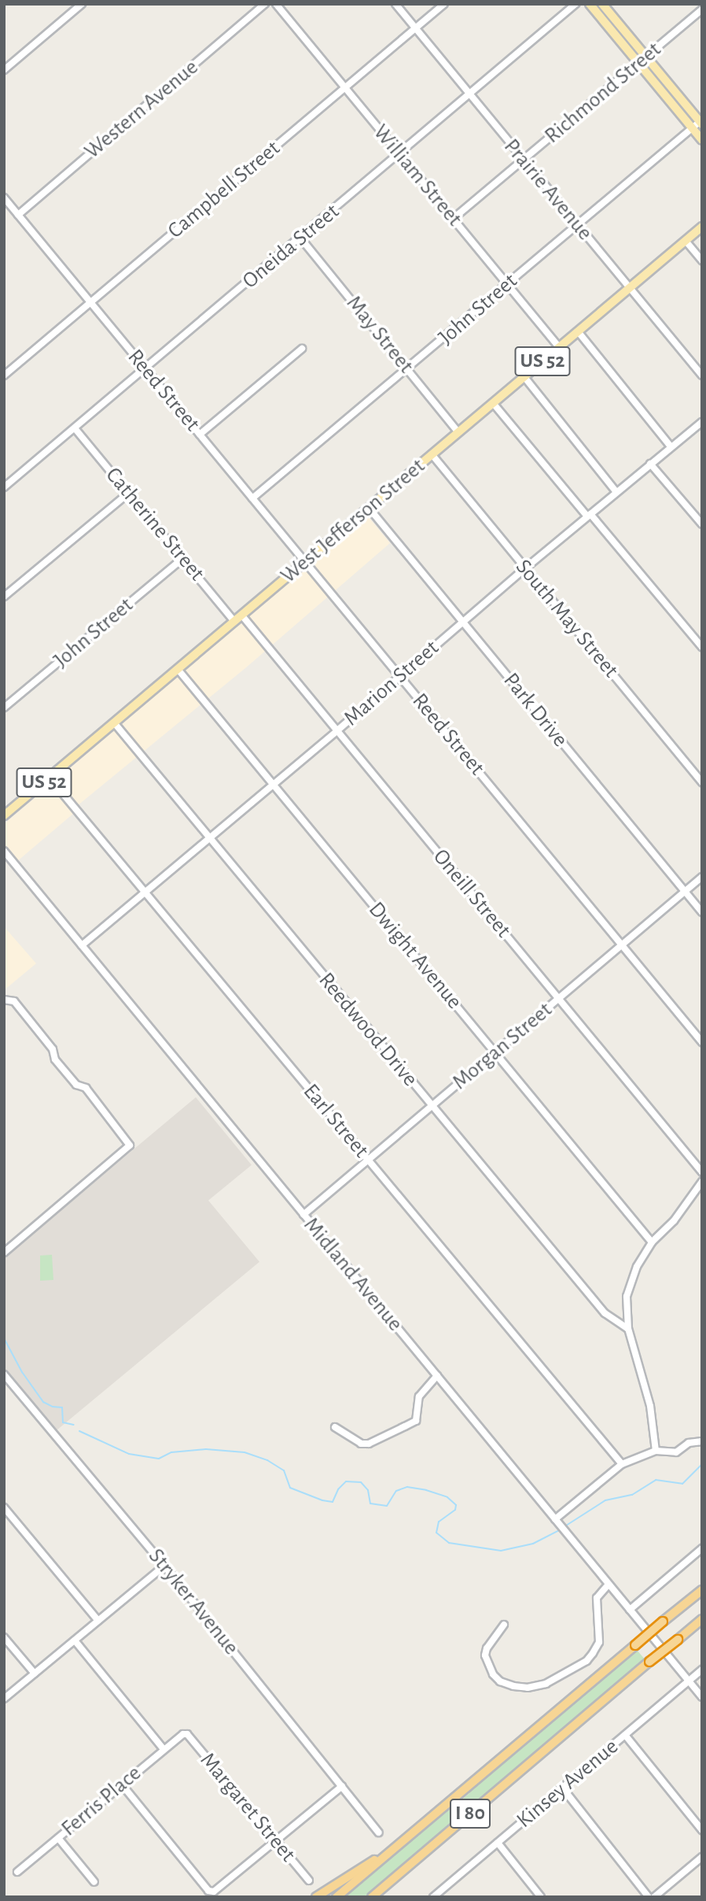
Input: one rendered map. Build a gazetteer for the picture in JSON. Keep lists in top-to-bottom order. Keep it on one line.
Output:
{"streets":{"highway":["I 80"],"main road":["US 52","West Jefferson Street"],"street":["Richmond Street","Western Avenue","William Street","Campbell Street","Prairie Avenue","Oneida Street","John Street","May Street","Reed Street","Catherine Street","South May Street","Marion Street","Park Drive","Oneill Street","Dwight Avenue","Reedwood Drive","Morgan Street","Earl Street","Midland Avenue","Stryker Avenue","Kinsey Avenue","Ferris Place","Margaret Street"]},"crossings":[["Richmond Street","William Street"],["Richmond Street","Prairie Avenue"],["Western Avenue","Reed Street"],["William Street","Campbell Street"],["William Street","Oneida Street"],["William Street","John Street"],["William Street","West Jefferson Street"],["Campbell Street","Prairie Avenue"],["Campbell Street","Reed Street"],["Prairie Avenue","Oneida Street"],["Prairie Avenue","John Street"],["Prairie Avenue","West Jefferson Street"],["Oneida Street","May Street"],["Oneida Street","Reed Street"],["Oneida Street","Catherine Street"],["John Street","May Street"],["John Street","Reed Street"],["John Street","Catherine Street"],["May Street","West Jefferson Street"],["Reed Street","West Jefferson Street"],["Reed Street","Marion Street"],["Reed Street","Morgan Street"],["West Jefferson Street","Catherine Street"],["West Jefferson Street","South May Street"],["West Jefferson Street","Park Drive"],["West Jefferson Street","Oneill Street"],["West Jefferson Street","Dwight Avenue"],["West Jefferson Street","Reedwood Drive"],["West Jefferson Street","Earl Street"],["South May Street","Marion Street"],["Marion Street","Park Drive"],["Marion Street","Oneill Street"],["Marion Street","Dwight Avenue"],["Marion Street","Reedwood Drive"],["Marion Street","Earl Street"],["Marion Street","Midland Avenue"],["Park Drive","Morgan Street"],["Oneill Street","Morgan Street"],["Dwight Avenue","Morgan Street"],["Reedwood Drive","Morgan Street"],["Morgan Street","Earl Street"],["Morgan Street","Midland Avenue"],["Midland Avenue","Kinsey Avenue"],["Ferris Place","Margaret Street"]]}
